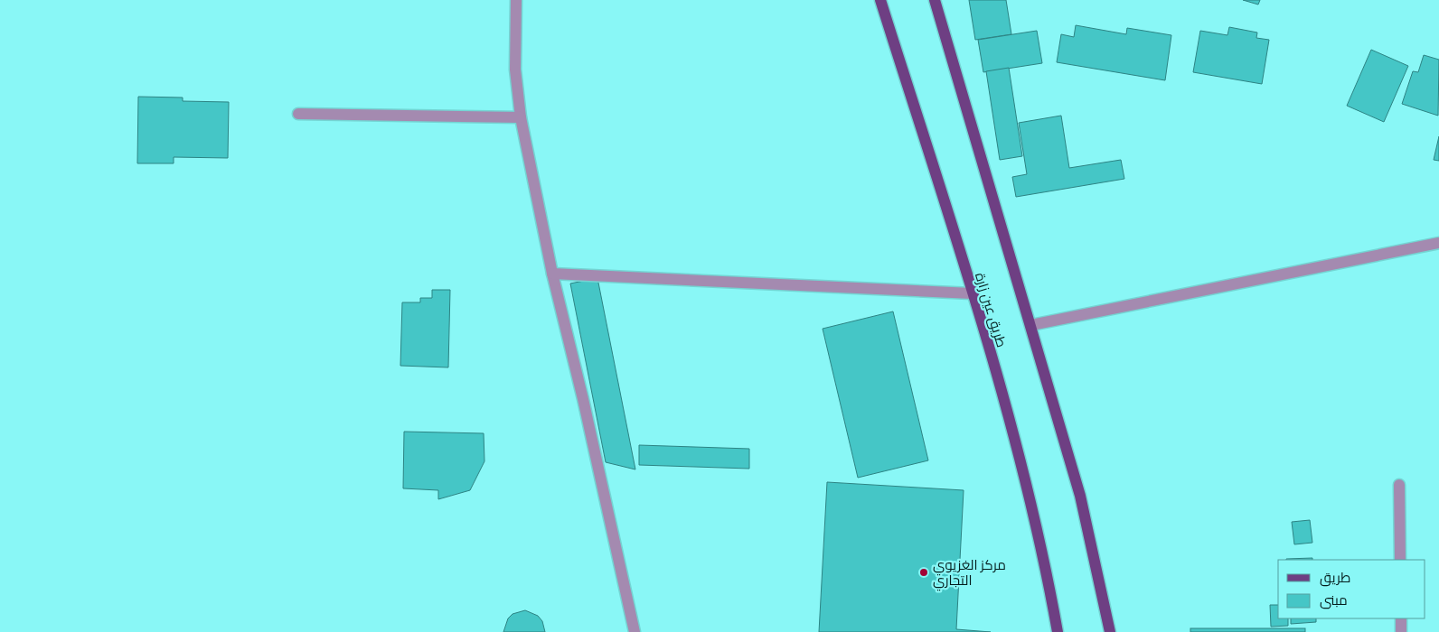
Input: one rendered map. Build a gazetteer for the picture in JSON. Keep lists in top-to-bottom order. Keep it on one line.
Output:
{"streets":{"main road":["طريق عين زارة"]},"places":["مركز الغزيوي التجاري"],"legend":["طريق","مبنى"]}
